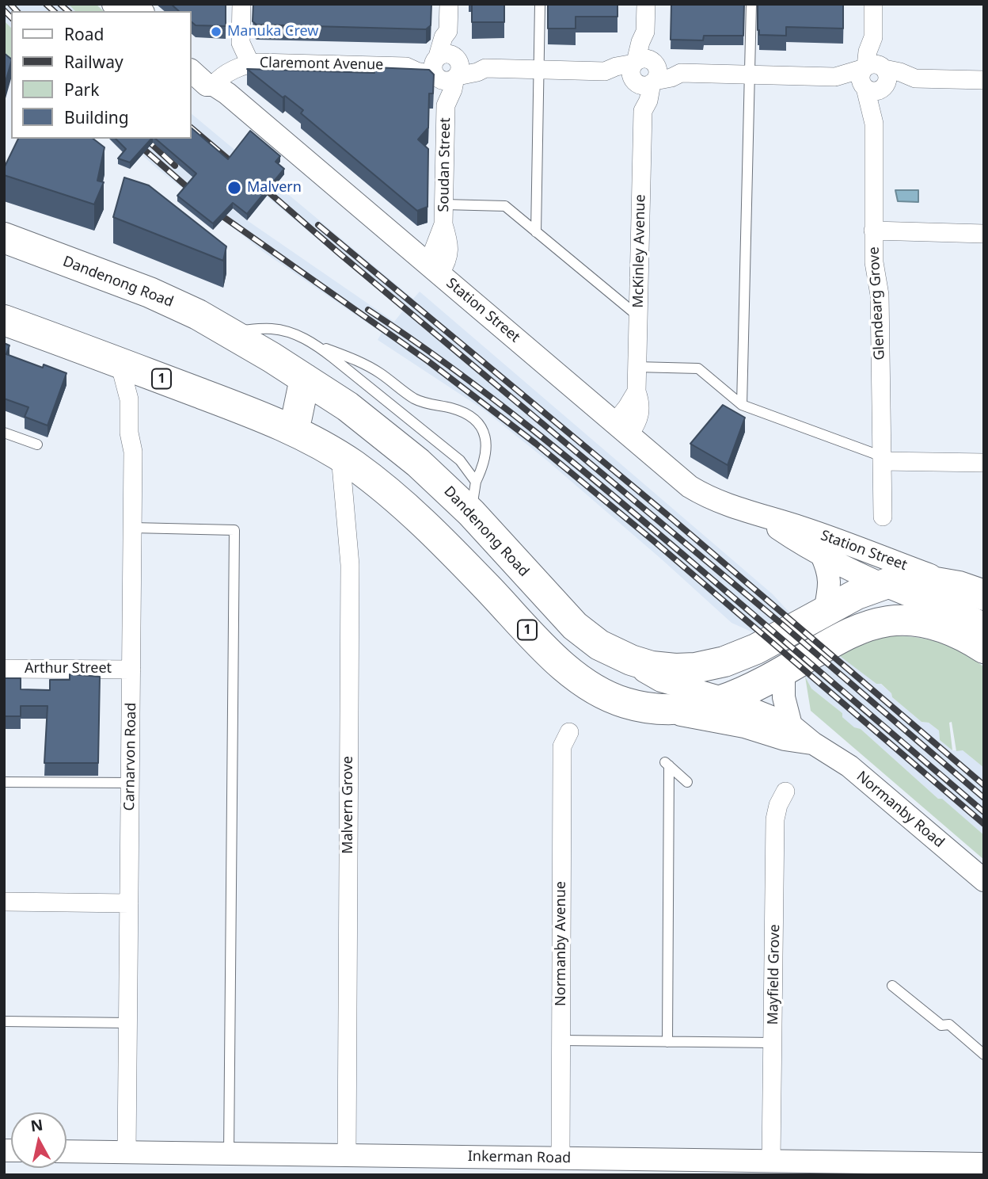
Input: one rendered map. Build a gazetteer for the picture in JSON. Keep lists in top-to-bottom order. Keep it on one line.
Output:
{"streets":{"highway":["Dandenong Road","1"],"street":["Claremont Avenue","Soudan Street","McKinley Avenue","Glendearg Grove","Station Street","Arthur Street","Carnarvon Road","Malvern Grove","Normanby Road","Normanby Avenue","Mayfield Grove","Inkerman Road"]},"crossings":[["Claremont Avenue","Soudan Street"],["Claremont Avenue","McKinley Avenue"],["Claremont Avenue","Glendearg Grove"],["Claremont Avenue","Station Street"],["Soudan Street","Station Street"],["McKinley Avenue","Station Street"],["Dandenong Road","Station Street"],["Dandenong Road","Normanby Road"],["1","Carnarvon Road"],["1","Malvern Grove"],["1","Normanby Road"],["Arthur Street","Carnarvon Road"],["Carnarvon Road","Inkerman Road"],["Malvern Grove","Inkerman Road"],["Normanby Avenue","Inkerman Road"],["Mayfield Grove","Inkerman Road"]],"places":["Manuka Crew","Malvern"],"legend":["Road","Railway","Park","Building"],"north":"top"}
